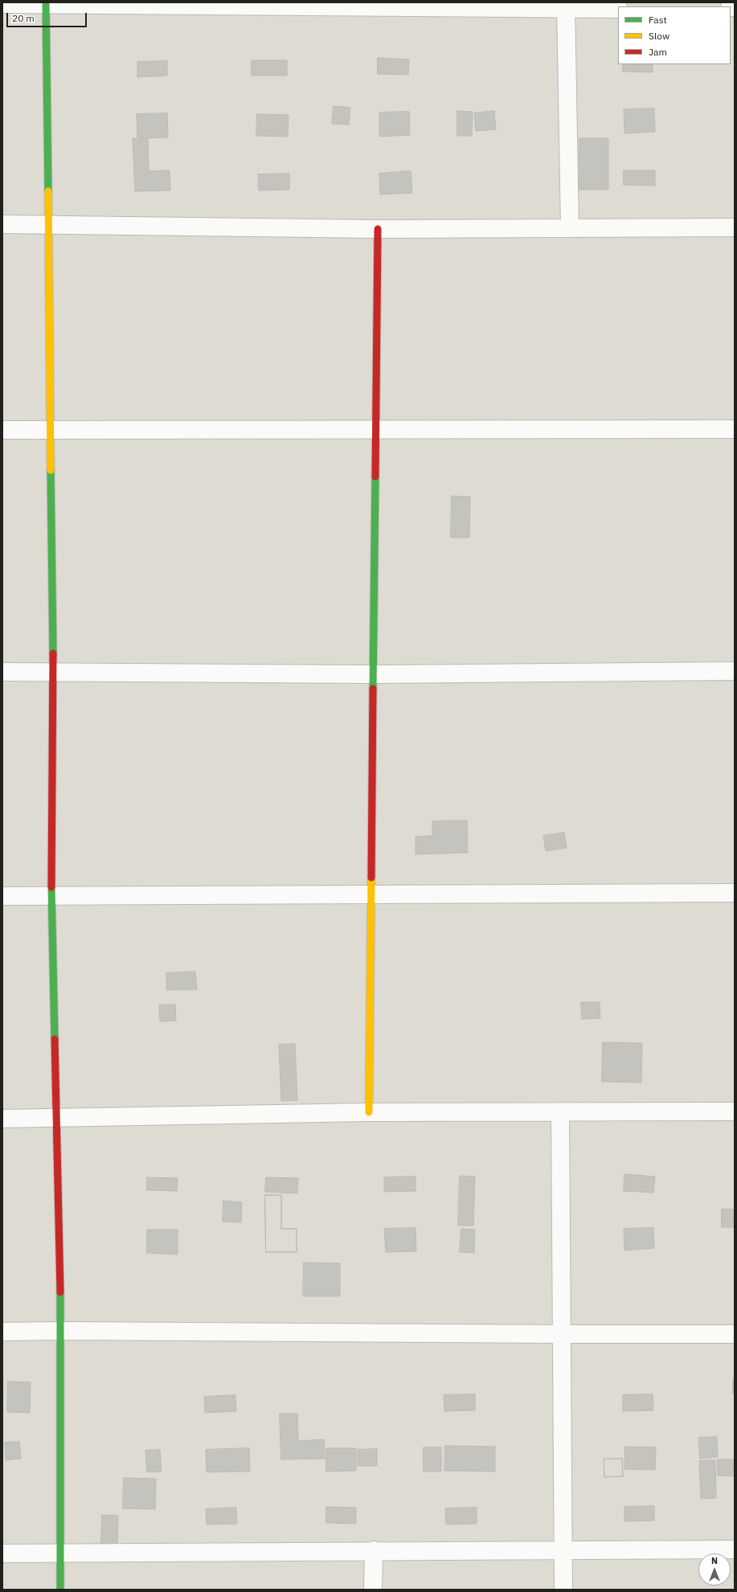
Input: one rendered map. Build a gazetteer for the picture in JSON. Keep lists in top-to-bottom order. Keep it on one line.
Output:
{"legend":["Fast","Slow","Jam"],"scale_bar":"20 m","north":"top"}
